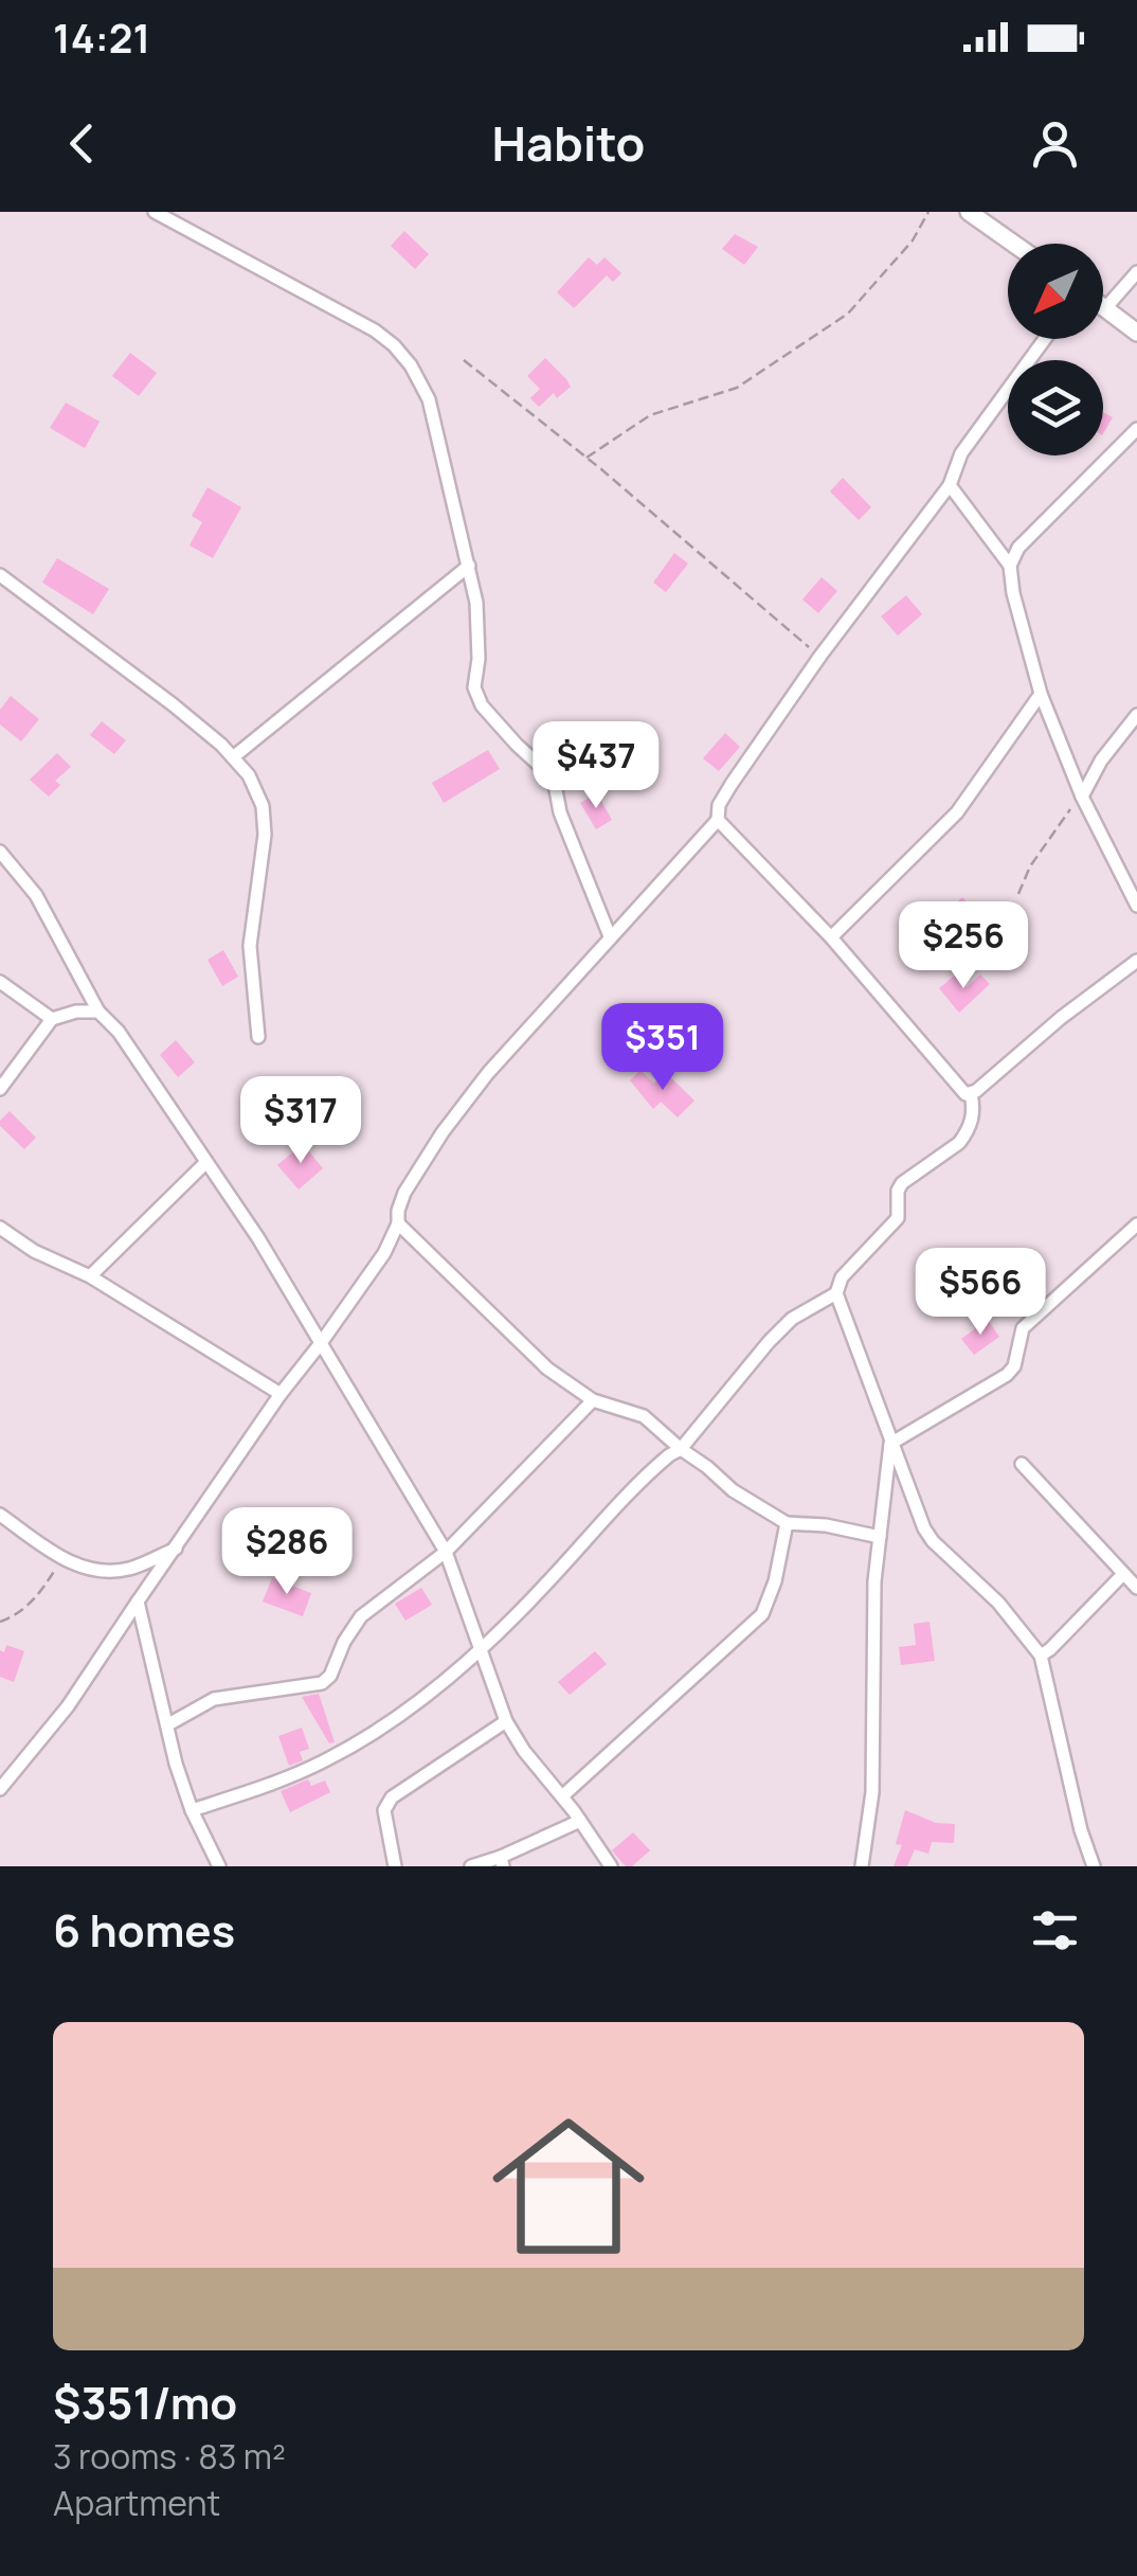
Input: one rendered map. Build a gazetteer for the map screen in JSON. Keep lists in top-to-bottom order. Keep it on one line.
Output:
{"north":"bottom left","page":{"status":"14:21","header":"Habito","price":["$437","$256","$351","$317","$566","$286"],"heading":"6 homes","list":[{"name":"$351/mo","note":"3 rooms · 83 m² · Apartment"}]}}
